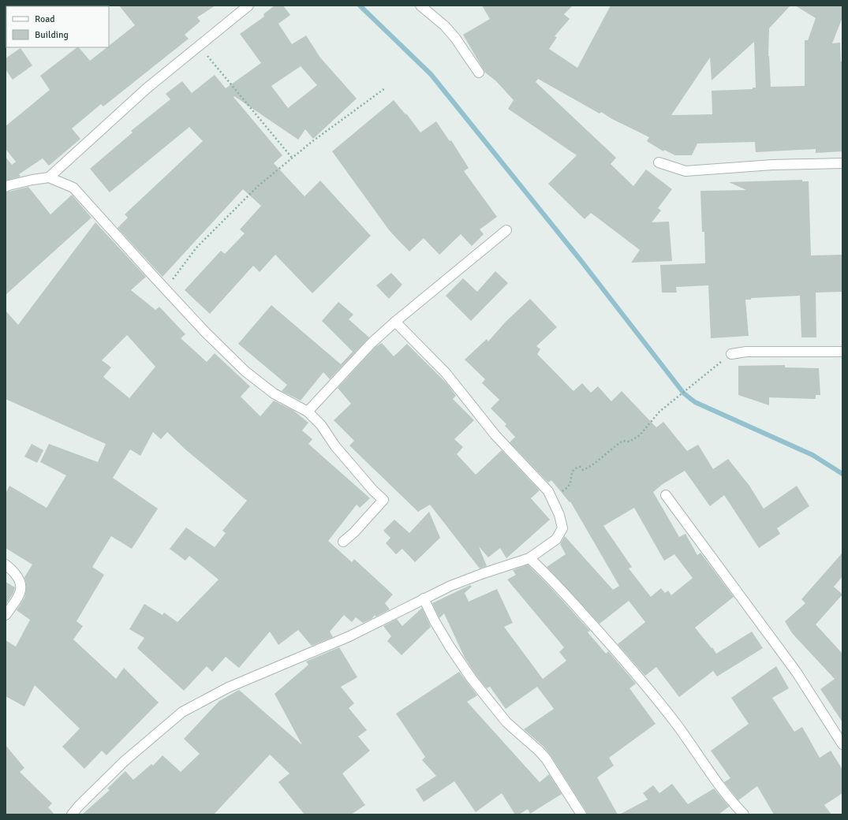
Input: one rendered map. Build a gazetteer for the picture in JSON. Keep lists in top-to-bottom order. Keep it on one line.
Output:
{"legend":["Road","Building"]}
